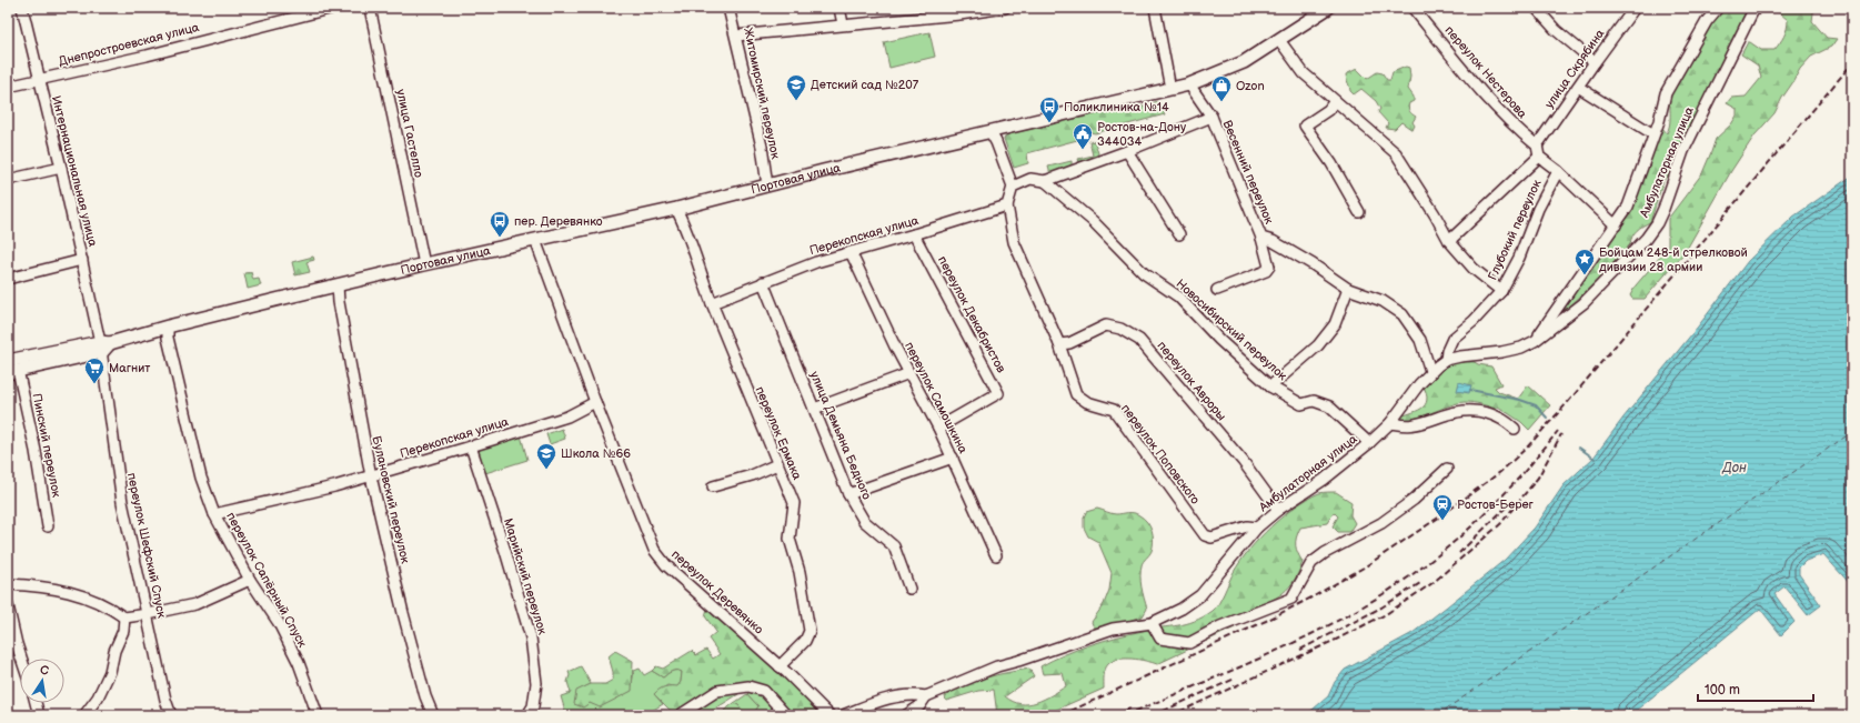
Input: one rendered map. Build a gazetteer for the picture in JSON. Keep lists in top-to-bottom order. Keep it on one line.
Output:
{"streets":{"main road":["Портовая улица"],"street":["Днепростроевская улица","улица Скрябина","переулок Нестерова","Житомирский переулок","улица Гастелло","Амбулаторная улица","Интернациональная улица","Весенний переулок","Глубокий переулок","Перекопская улица","переулок Декабристов","Новосибирский переулок","переулок Авроры","переулок Самошкина","переулок Ермака","улица Демьяна Бедного","Пинский переулок","переулок Поповского","Булановский переулок","переулок Шефский Спуск","Марийский переулок","переулок Сапёрный Спуск","переулок Деревянко"]},"crossings":[["Днепростроевская улица","Интернациональная улица"],["улица Скрябина","переулок Нестерова"],["Житомирский переулок","Портовая улица"],["улица Гастелло","Портовая улица"],["Амбулаторная улица","Весенний переулок"],["Амбулаторная улица","Глубокий переулок"],["Амбулаторная улица","Новосибирский переулок"],["Амбулаторная улица","переулок Авроры"],["Амбулаторная улица","переулок Поповского"],["Интернациональная улица","Портовая улица"],["Интернациональная улица","переулок Шефский Спуск"],["Весенний переулок","Портовая улица"],["Портовая улица","переулок Ермака"],["Портовая улица","Пинский переулок"],["Портовая улица","Булановский переулок"],["Портовая улица","переулок Шефский Спуск"],["Портовая улица","переулок Сапёрный Спуск"],["Портовая улица","переулок Деревянко"],["Перекопская улица","переулок Декабристов"],["Перекопская улица","переулок Самошкина"],["Перекопская улица","переулок Ермака"],["Перекопская улица","улица Демьяна Бедного"],["Перекопская улица","переулок Поповского"],["Перекопская улица","Булановский переулок"],["Перекопская улица","Марийский переулок"],["Перекопская улица","переулок Сапёрный Спуск"],["Перекопская улица","переулок Деревянко"],["переулок Декабристов","переулок Самошкина"],["переулок Авроры","переулок Поповского"],["переулок Ермака","переулок Деревянко"]],"water":["Дон"],"places":{"school or university":["Детский сад №207","Школа №66"],"shop":["Ozon"],"bus stop":["Поликлиника №14","пер. Деревянко"],"public building":["Ростов-на-Дону 344034"],"place":["Бойцам 248-й стрелковой дивизии 28 армии"],"supermarket":["Магнит"],"station":["Ростов-Берег"]},"scale_bar":"100 m","north":"top"}
